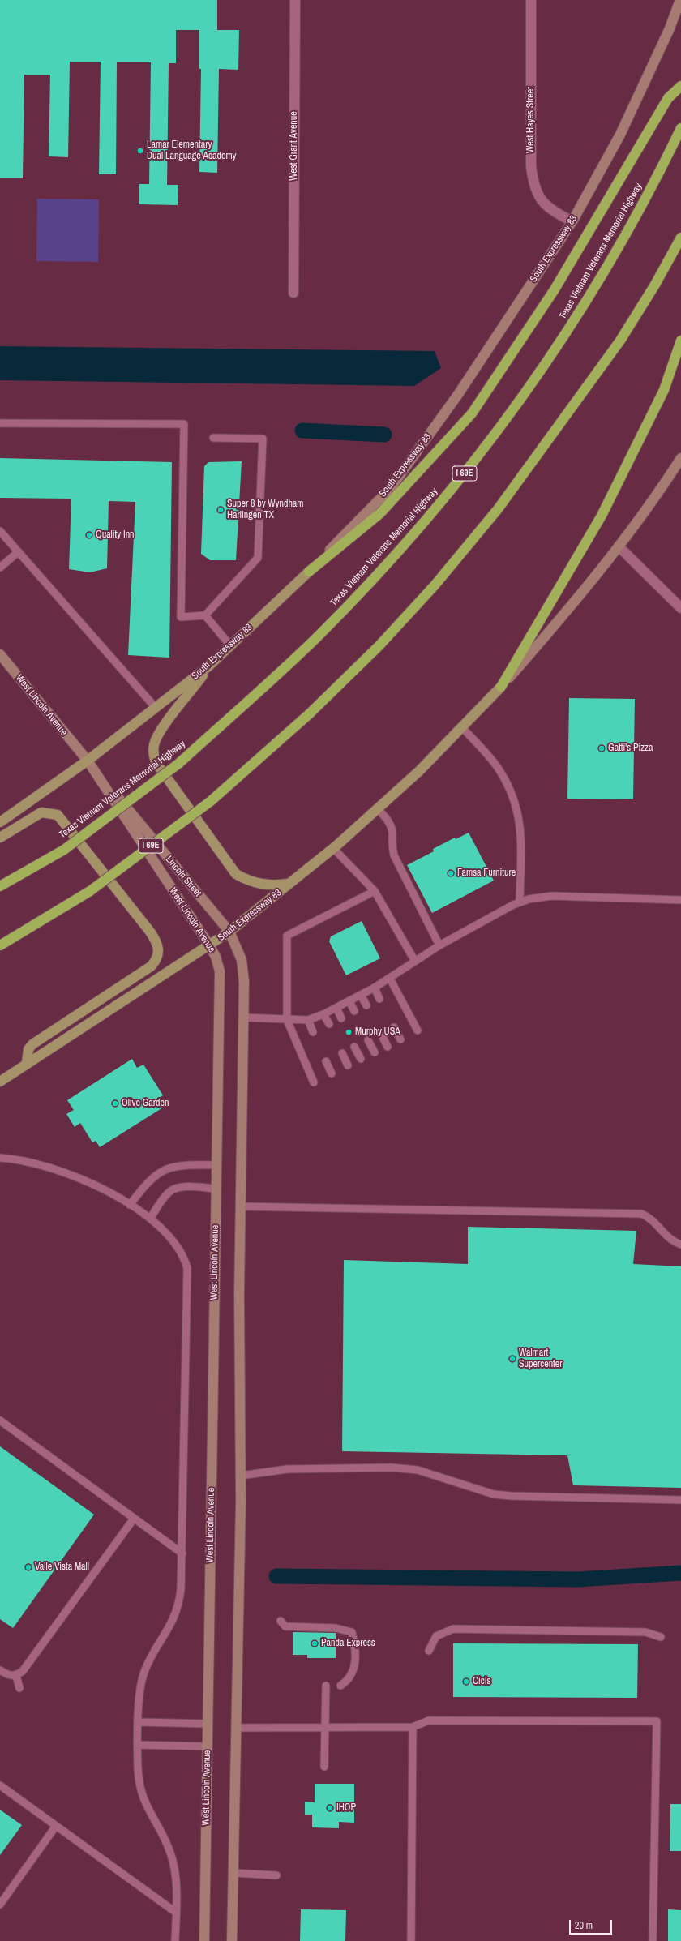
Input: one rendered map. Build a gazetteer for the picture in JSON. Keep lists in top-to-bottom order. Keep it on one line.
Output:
{"streets":{"highway":["Texas Vietnam Veterans Memorial Highway","I 69E"],"main road":["South Expressway 83"],"street":["West Hayes Street","West Grant Avenue","West Lincoln Avenue","Lincoln Street"]},"crossings":[["West Hayes Street","South Expressway 83"],["South Expressway 83","West Lincoln Avenue"],["South Expressway 83","Lincoln Street"],["West Lincoln Avenue","Lincoln Street"]],"places":["Lamar Elementary Dual Language Academy","Super 8 by Wyndham Harlingen TX","Quality Inn","Gatti's Pizza","Famsa Furniture","Murphy USA","Olive Garden","Walmart Supercenter","Valle Vista Mall","Panda Express","Cicis","IHOP"],"scale_bar":"20 m"}
